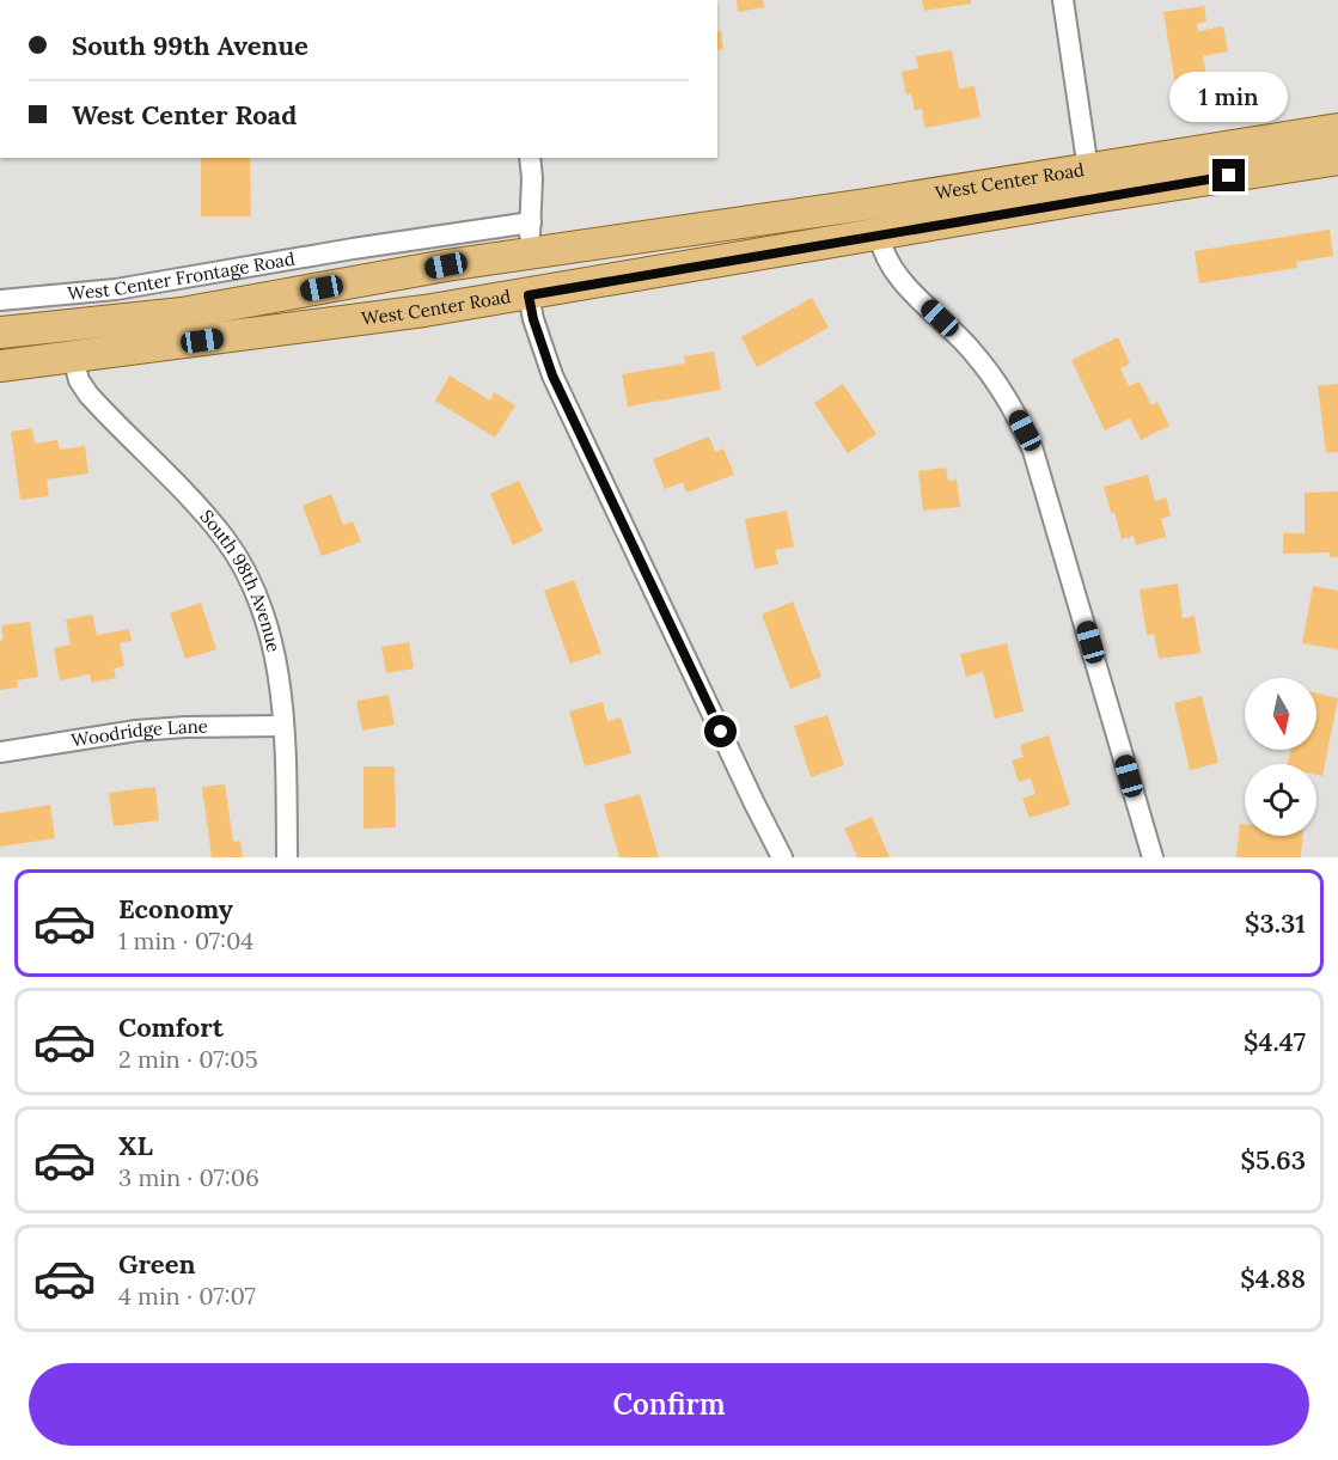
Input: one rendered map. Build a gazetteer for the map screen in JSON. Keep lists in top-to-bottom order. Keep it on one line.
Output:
{"streets":{"main road":["West Center Road"],"street":["West Center Frontage Road","South 98th Avenue","Woodridge Lane"]},"crossings":[["West Center Road","South 98th Avenue"],["South 98th Avenue","Woodridge Lane"]],"north":"bottom","page":{"banner":["South 99th Avenue","West Center Road"],"bubble":"1 min","list":[{"name":"Economy","note":"1 min · 07:04","value":"$3.31"},{"name":"Comfort","note":"2 min · 07:05","value":"$4.47"},{"name":"XL","note":"3 min · 07:06","value":"$5.63"},{"name":"Green","note":"4 min · 07:07","value":"$4.88"}],"buttons":"Confirm"}}
